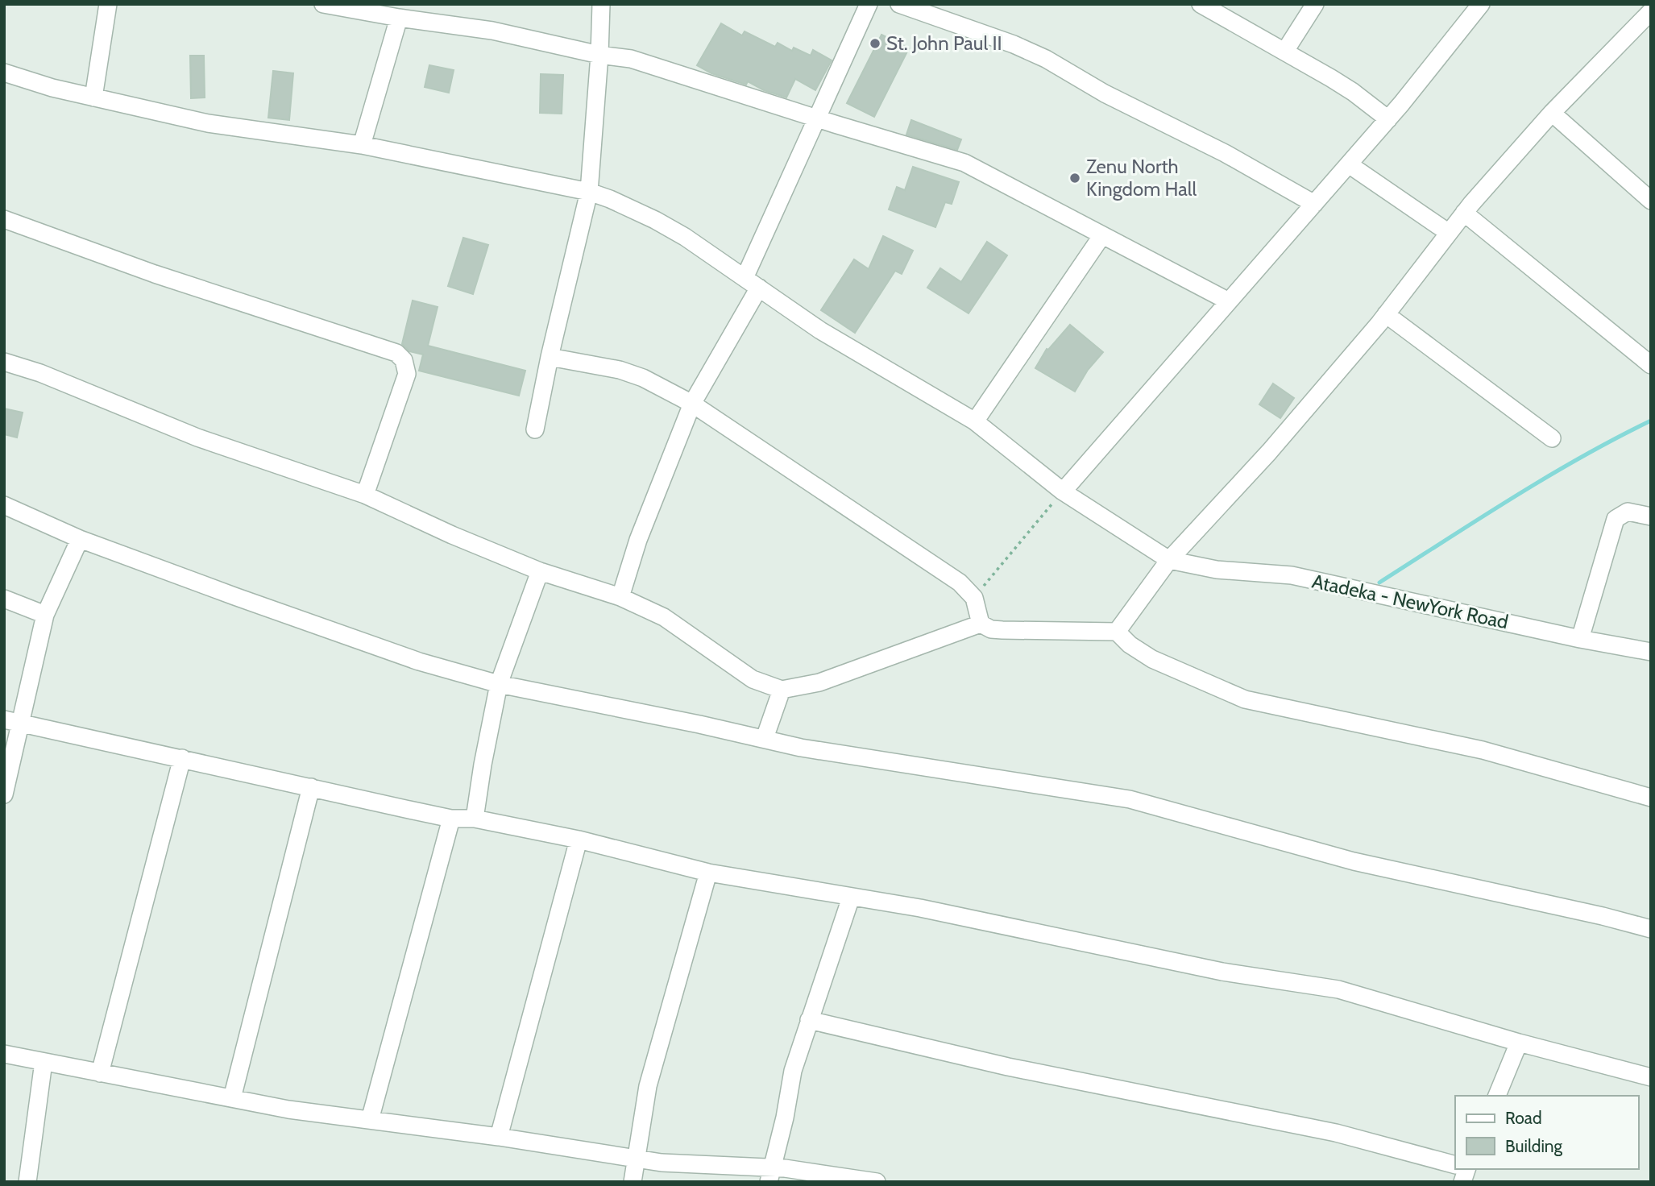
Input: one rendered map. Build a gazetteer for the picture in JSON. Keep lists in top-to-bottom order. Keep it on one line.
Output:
{"streets":{"street":["Atadeka - NewYork Road"]},"places":["St. John Paul II","Zenu North Kingdom Hall"],"legend":["Road","Building"]}
